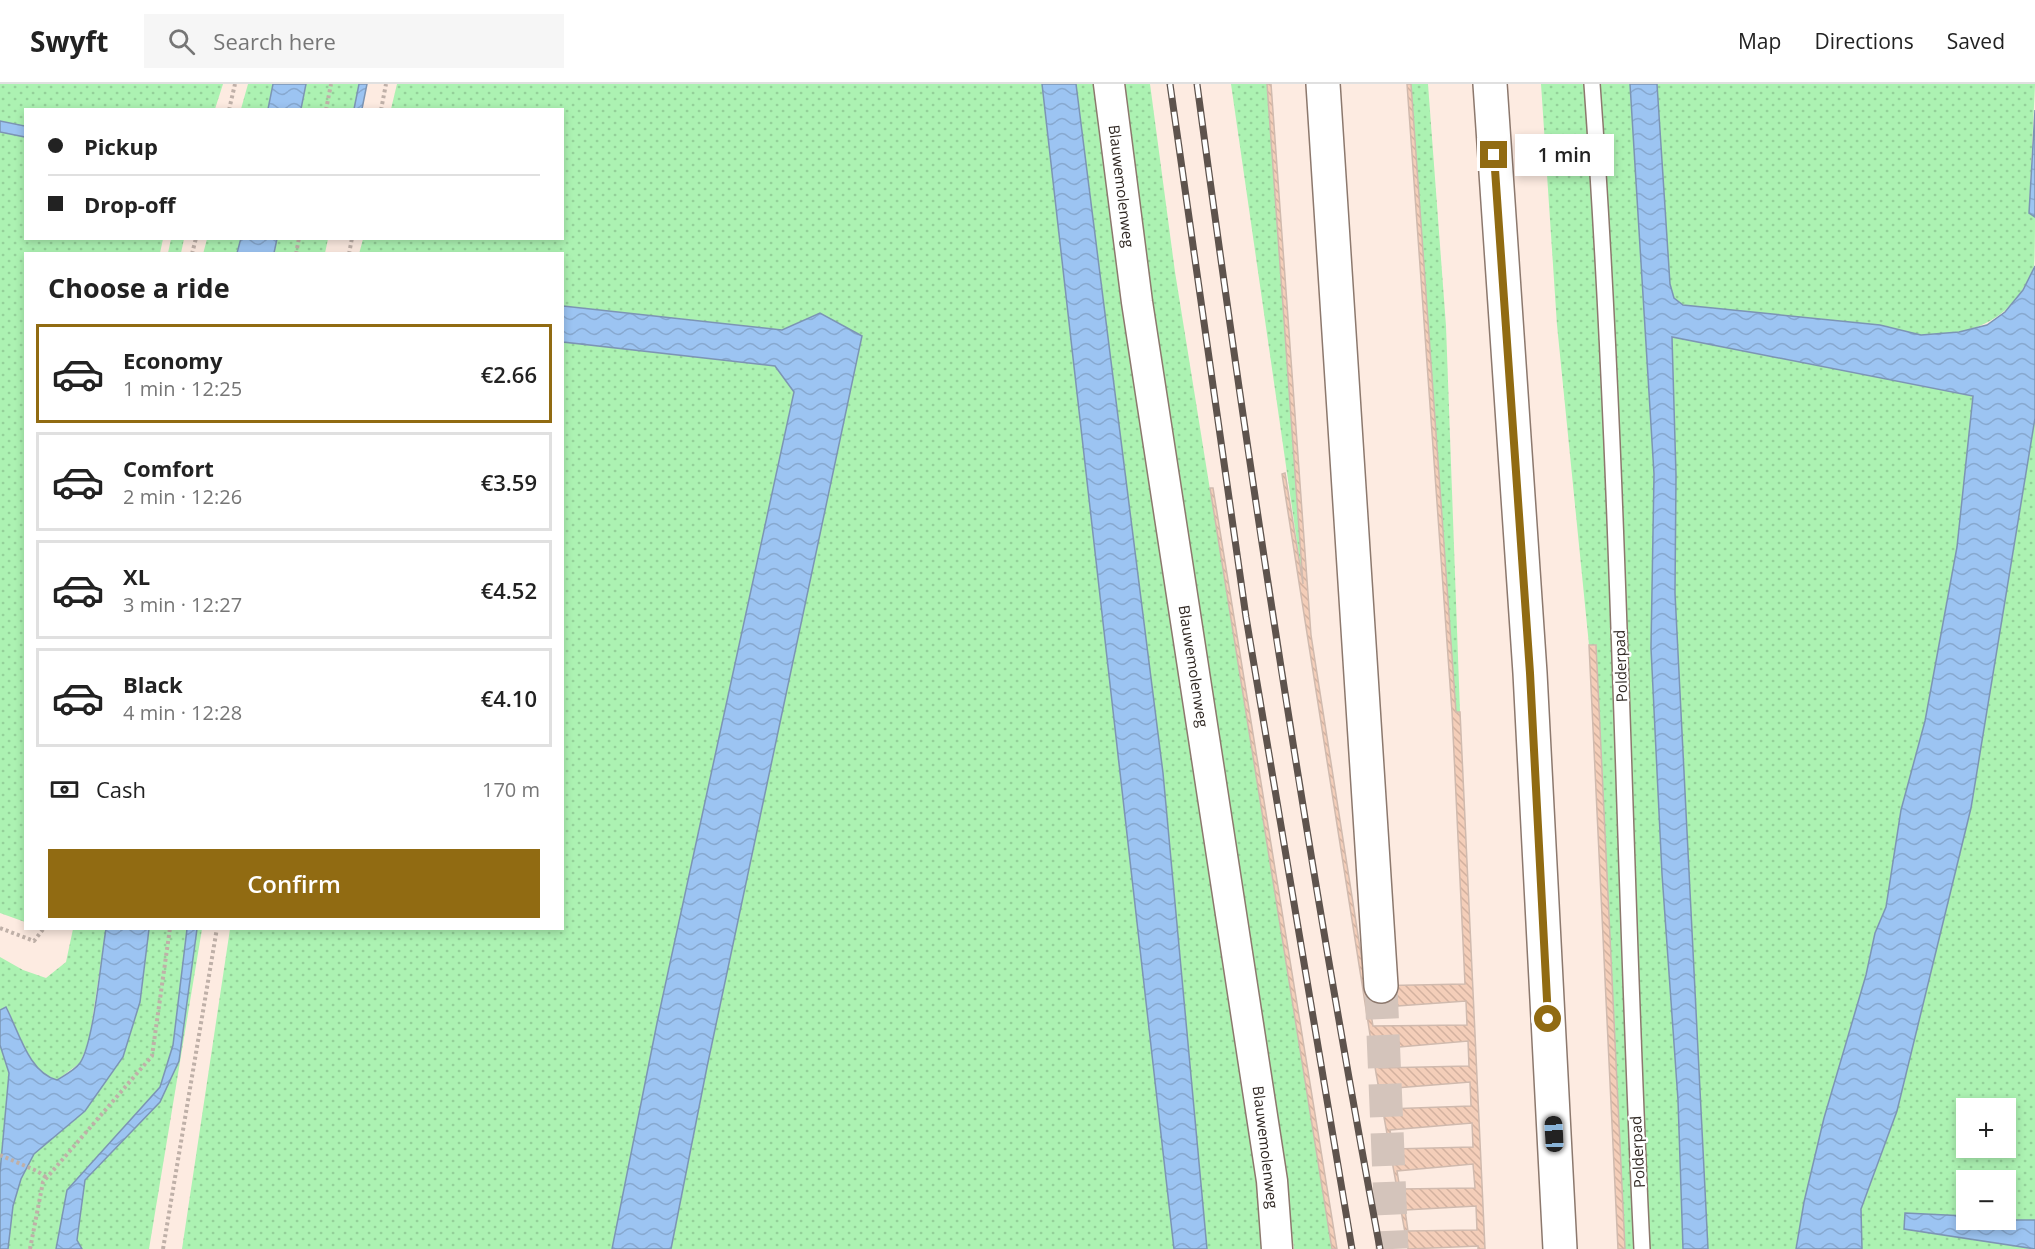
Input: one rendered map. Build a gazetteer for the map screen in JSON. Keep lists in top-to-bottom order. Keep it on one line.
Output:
{"streets":{"street":["Blauwemolenweg"],"lane":["Polderpad"]},"page":{"header":"Swyft","search":"Search here","nav":["Map","Directions","Saved"],"banner":["Pickup","Drop-off"],"bubble":"1 min","heading":"Choose a ride","list":[{"name":"Economy","note":"1 min · 12:25","value":"€2.66"},{"name":"Comfort","note":"2 min · 12:26","value":"€3.59"},{"name":"XL","note":"3 min · 12:27","value":"€4.52"},{"name":"Black","note":"4 min · 12:28","value":"€4.10"}],"pay":["Cash","170 m"],"buttons":"Confirm","map_buttons":["+","−"]}}
